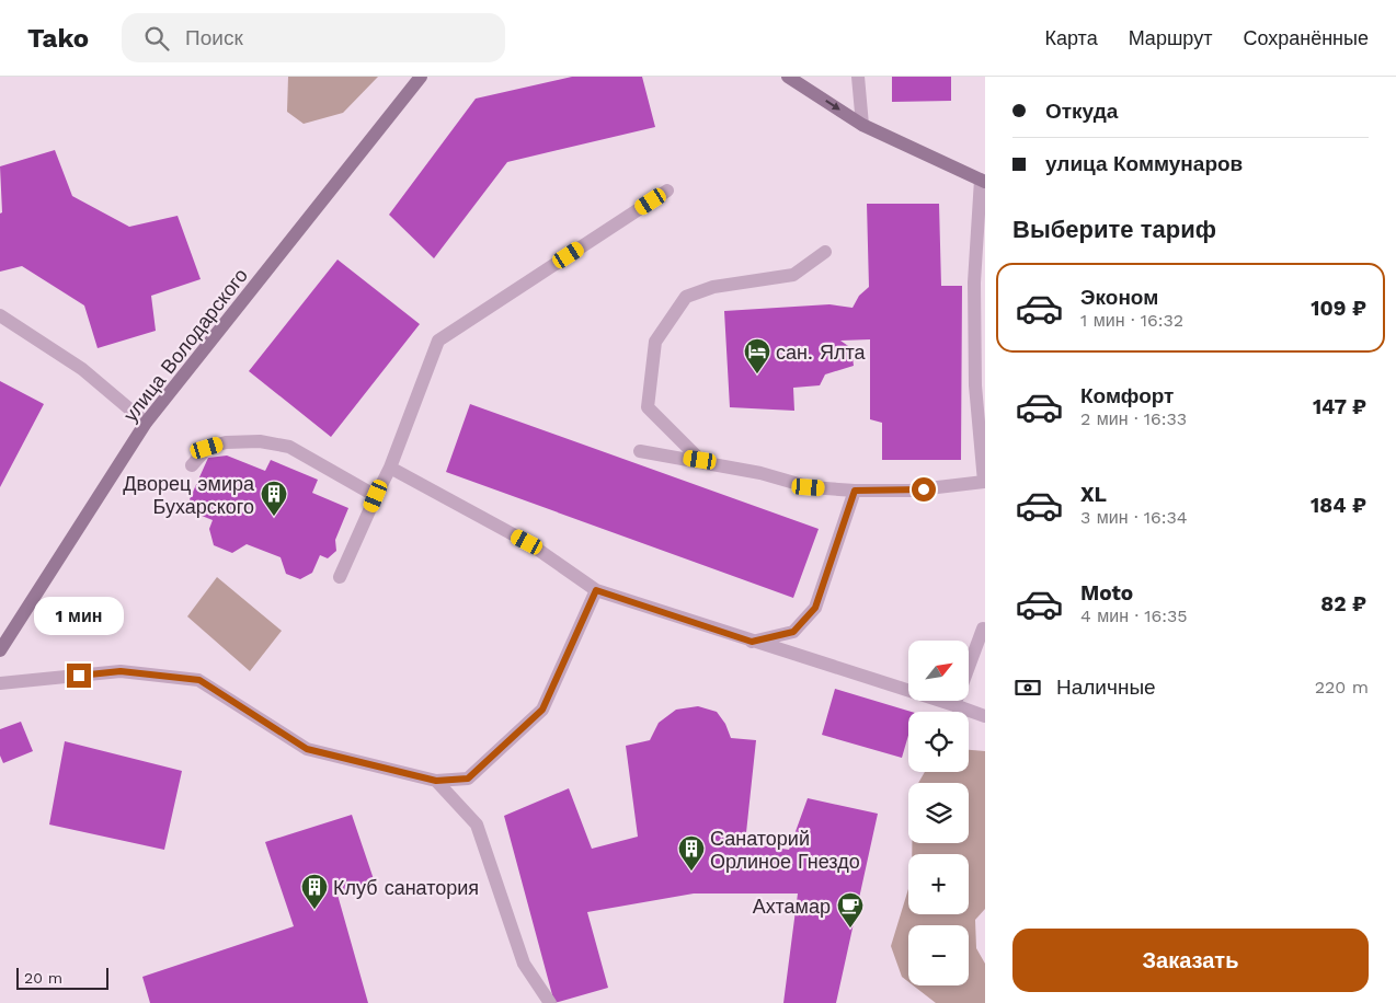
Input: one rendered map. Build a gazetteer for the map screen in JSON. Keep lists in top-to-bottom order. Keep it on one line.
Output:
{"streets":{"main road":["улица Володарского"]},"places":{"hotel":["сан. Ялта"],"building":["Дворец эмира Бухарского","Санаторий Орлиное Гнездо","Клуб санатория"],"cafe":["Ахтамар"]},"scale_bar":"20 m","north":"top right","page":{"header":"Tako","search":"Поиск","nav":["Карта","Маршрут","Сохранённые"],"banner":["Откуда","улица Коммунаров"],"heading":"Выберите тариф","list":[{"name":"Эконом","note":"1 мин · 16:32","value":"109 ₽"},{"name":"Комфорт","note":"2 мин · 16:33","value":"147 ₽"},{"name":"XL","note":"3 мин · 16:34","value":"184 ₽"},{"name":"Moto","note":"4 мин · 16:35","value":"82 ₽"}],"bubble":"1 мин","map_buttons":["+","−"],"pay":["Наличные","220 m"],"buttons":"Заказать","scale":"20 m"}}
